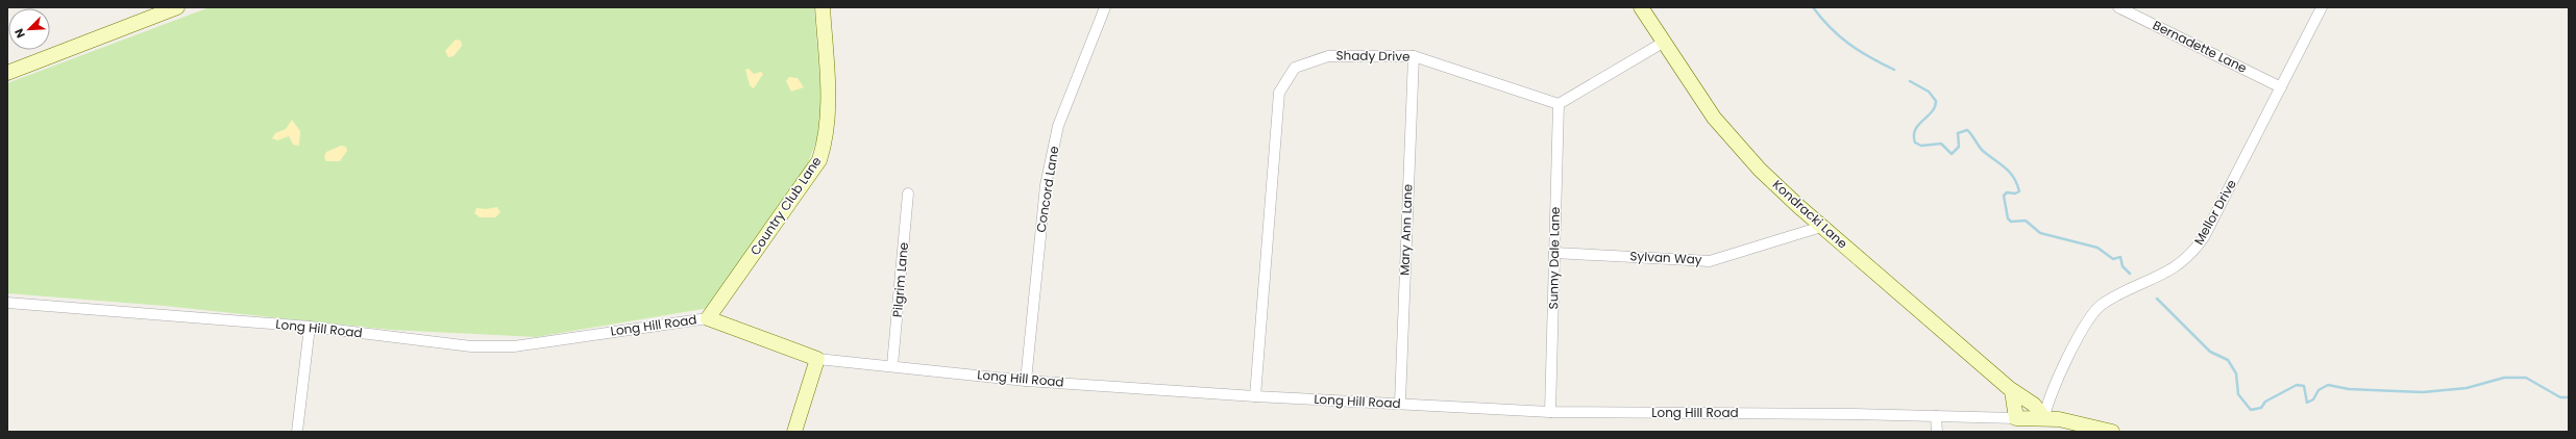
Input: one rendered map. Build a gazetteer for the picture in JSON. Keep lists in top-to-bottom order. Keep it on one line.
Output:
{"streets":{"main road":["Country Club Lane","Kondracki Lane","Long Hill Road"],"street":["Bernadette Lane","Shady Drive","Concord Lane","Mellor Drive","Mary Ann Lane","Sunny Dale Lane","Sylvan Way","Pilgrim Lane"]},"crossings":[["Bernadette Lane","Mellor Drive"],["Shady Drive","Mary Ann Lane"],["Shady Drive","Sunny Dale Lane"],["Shady Drive","Long Hill Road"],["Concord Lane","Long Hill Road"],["Country Club Lane","Long Hill Road"],["Mellor Drive","Kondracki Lane"],["Mellor Drive","Long Hill Road"],["Kondracki Lane","Sylvan Way"],["Kondracki Lane","Long Hill Road"],["Mary Ann Lane","Long Hill Road"],["Sunny Dale Lane","Sylvan Way"],["Sunny Dale Lane","Long Hill Road"],["Pilgrim Lane","Long Hill Road"]],"north":"bottom left"}
